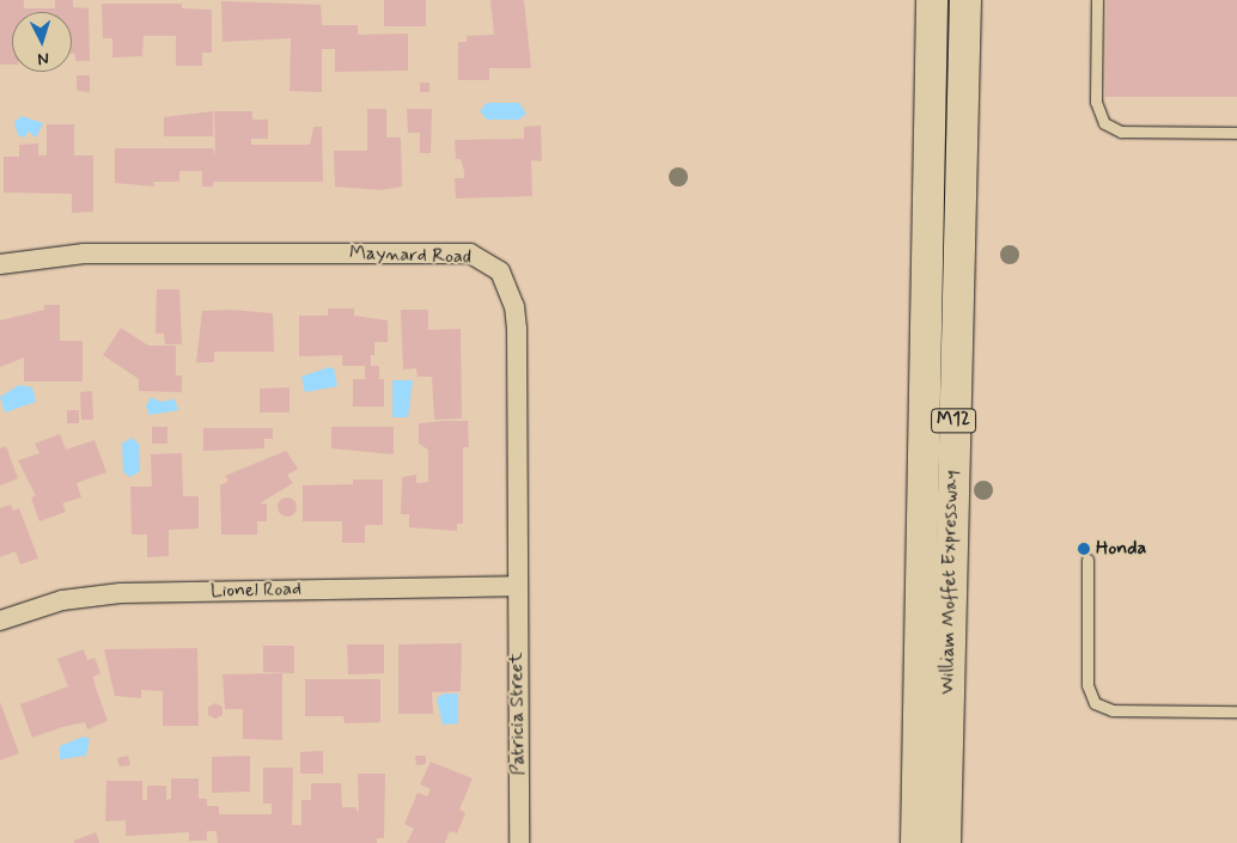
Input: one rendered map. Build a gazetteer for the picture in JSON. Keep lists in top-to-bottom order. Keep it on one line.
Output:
{"streets":{"main road":["M12","William Moffet Expressway"],"street":["Maynard Road","Lionel Road","Patricia Street"]},"crossings":[["Maynard Road","Lionel Road"],["Maynard Road","Patricia Street"],["Lionel Road","Patricia Street"]],"places":["Honda"],"north":"bottom"}
